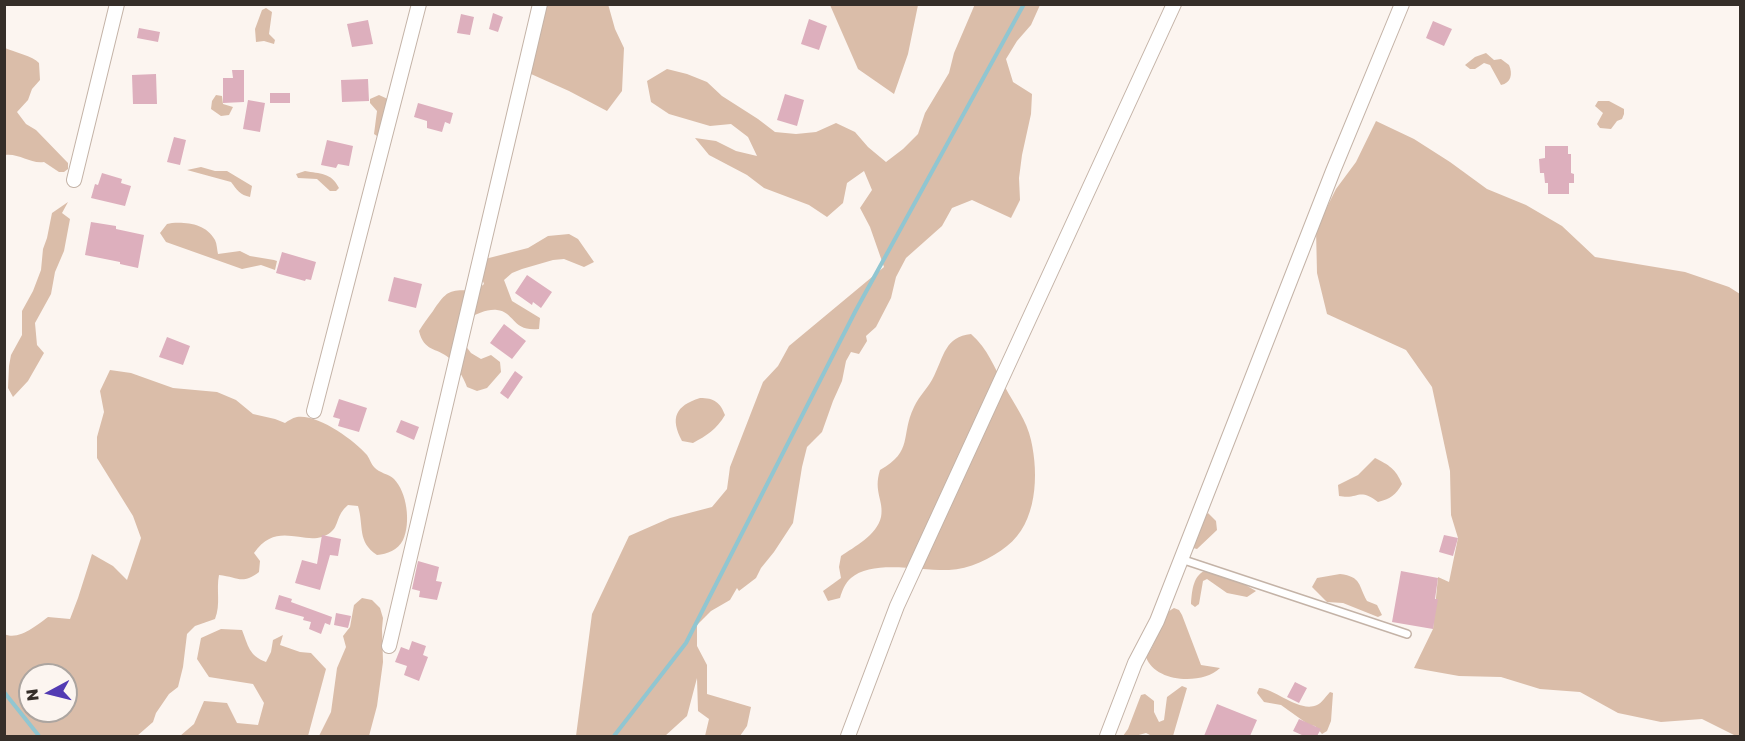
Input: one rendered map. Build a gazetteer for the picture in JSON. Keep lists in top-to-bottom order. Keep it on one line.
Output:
{"north":"left"}
